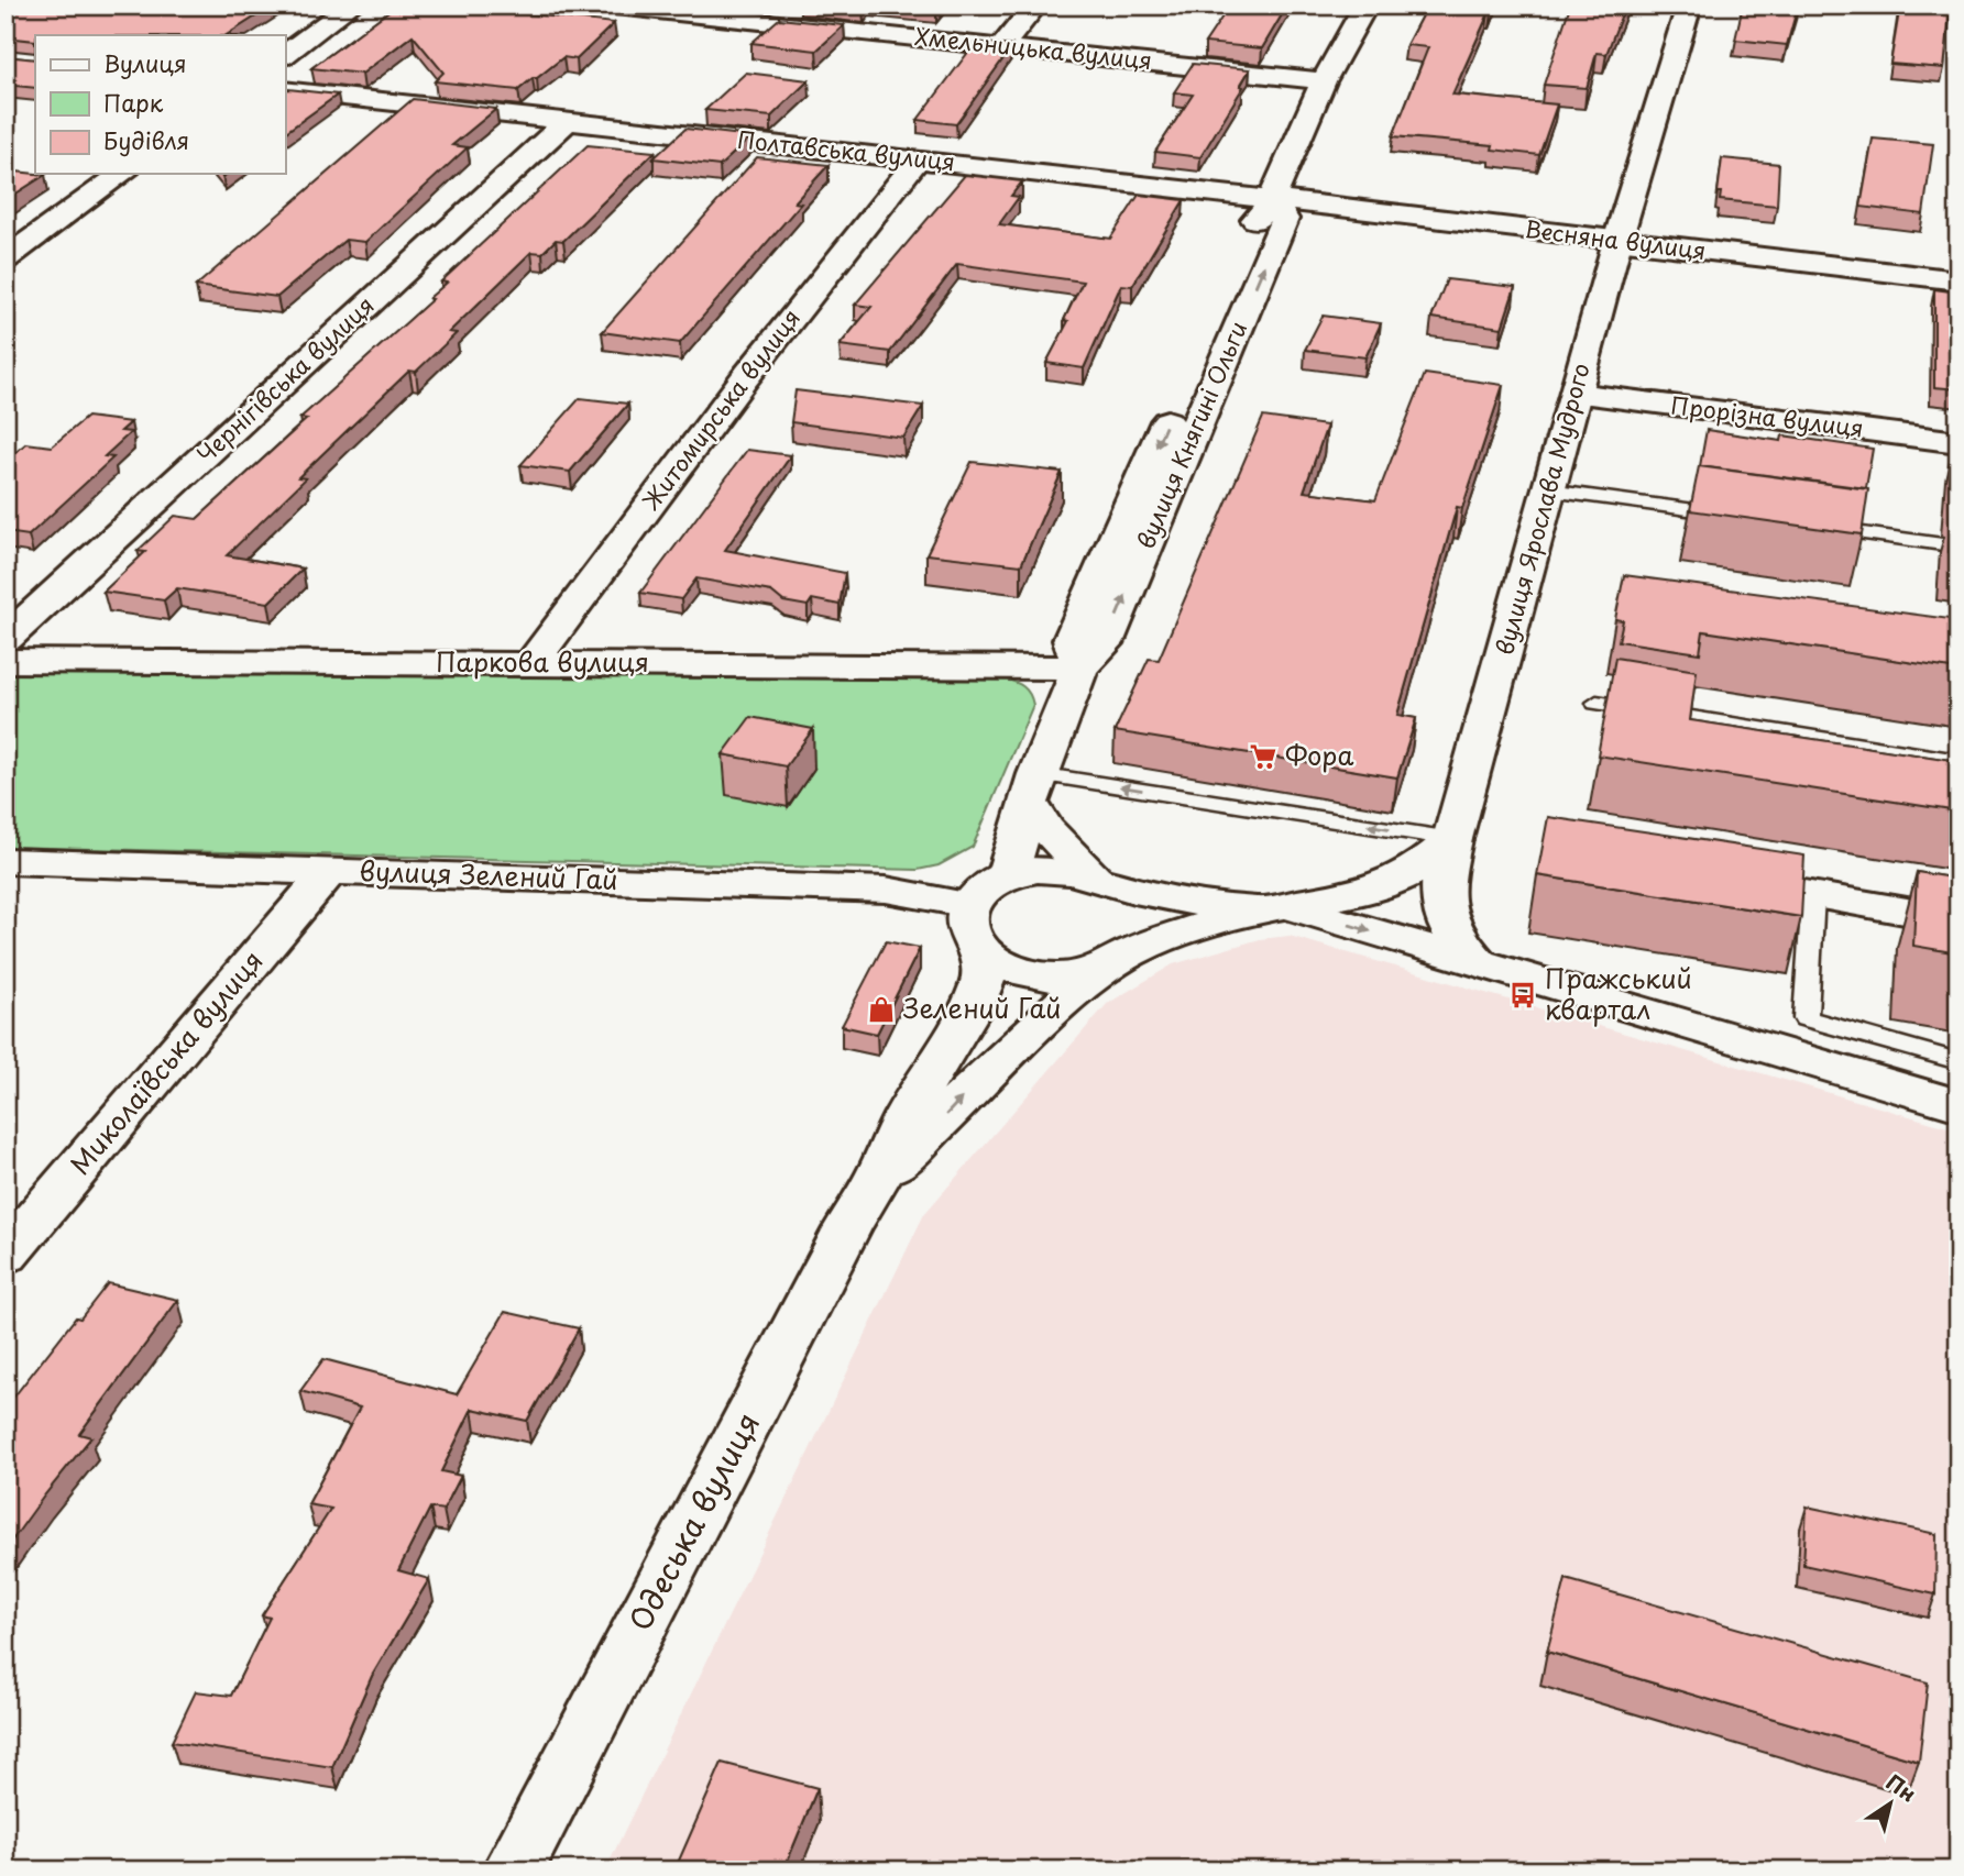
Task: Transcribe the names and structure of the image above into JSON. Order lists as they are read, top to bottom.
{
  "streets": {
    "street": [
      "Хмельницька вулиця",
      "Полтавська вулиця",
      "Весняна вулиця",
      "Чернігівська вулиця",
      "Житомирська вулиця",
      "Прорізна вулиця",
      "вулиця Княгині Ольги",
      "вулиця Ярослава Мудрого",
      "Паркова вулиця",
      "вулиця Зелений Гай",
      "Миколаївська вулиця",
      "Одеська вулиця"
    ]
  },
  "crossings": [
    ["Полтавська вулиця", "Весняна вулиця"],
    ["Полтавська вулиця", "Чернігівська вулиця"],
    ["Полтавська вулиця", "Житомирська вулиця"],
    ["Полтавська вулиця", "вулиця Княгині Ольги"],
    ["Весняна вулиця", "вулиця Княгині Ольги"],
    ["Весняна вулиця", "вулиця Ярослава Мудрого"],
    ["Житомирська вулиця", "Паркова вулиця"],
    ["Прорізна вулиця", "вулиця Ярослава Мудрого"],
    ["вулиця Княгині Ольги", "Паркова вулиця"],
    ["вулиця Княгині Ольги", "вулиця Зелений Гай"],
    ["вулиця Княгині Ольги", "Одеська вулиця"],
    ["вулиця Зелений Гай", "Миколаївська вулиця"],
    ["вулиця Зелений Гай", "Одеська вулиця"]
  ],
  "places": {
    "supermarket": ["Фора"],
    "bus stop": ["Пражський квартал"],
    "shop": ["Зелений Гай"]
  },
  "legend": ["Вулиця", "Парк", "Будівля"],
  "north": "top right"
}
